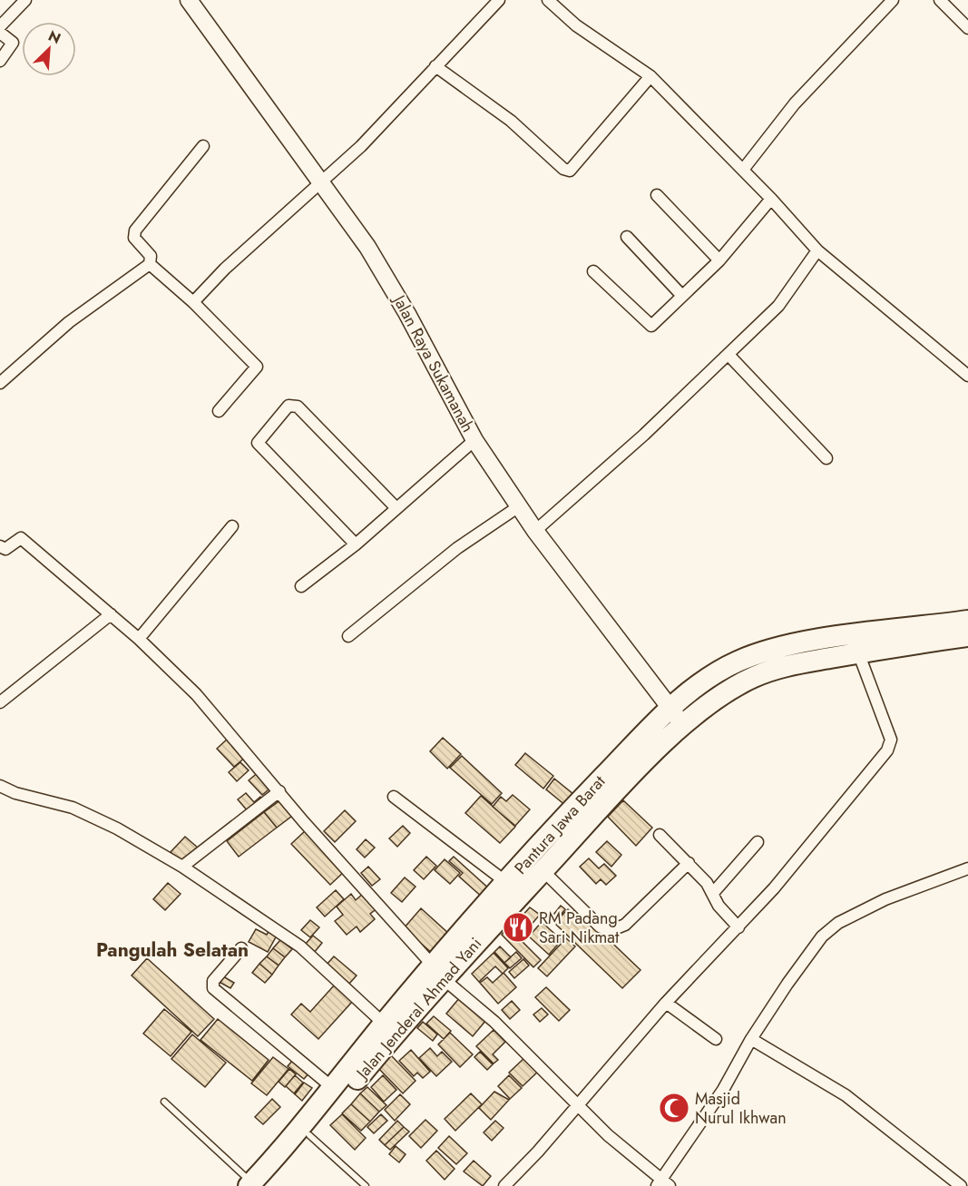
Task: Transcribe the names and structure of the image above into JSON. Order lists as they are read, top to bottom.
{
  "streets": {
    "highway": ["Pantura Jawa Barat", "Jalan Jenderal Ahmad Yani"],
    "street": ["Jalan Raya Sukamanah"]
  },
  "crossings": [
    ["Jalan Raya Sukamanah", "Pantura Jawa Barat"],
    ["Jalan Raya Sukamanah", "Jalan Jenderal Ahmad Yani"],
    ["Pantura Jawa Barat", "Jalan Jenderal Ahmad Yani"]
  ],
  "districts": ["Pangulah Selatan"],
  "places": {
    "restaurant": ["RM Padang Sari Nikmat"],
    "mosque": ["Masjid Nurul Ikhwan"]
  },
  "north": "top right"
}
